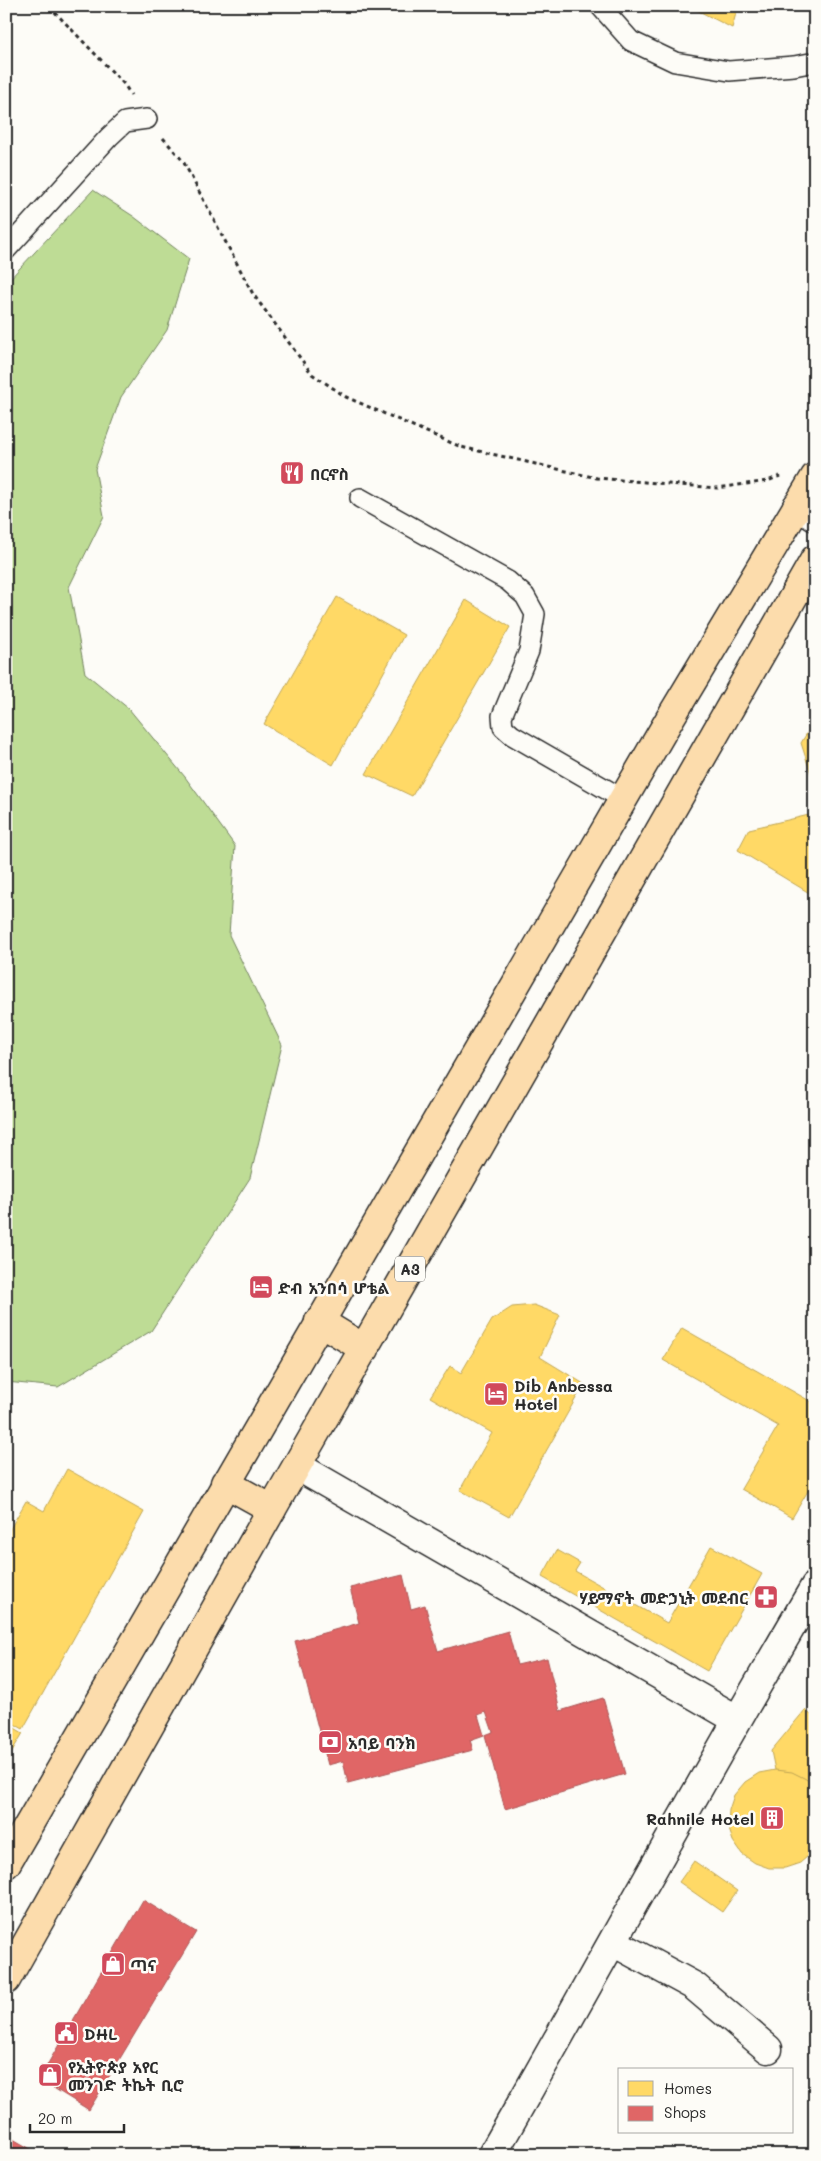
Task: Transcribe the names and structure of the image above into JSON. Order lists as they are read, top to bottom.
{
  "streets": {
    "highway": ["A3"]
  },
  "places": {
    "restaurant": ["በርኖስ"],
    "hotel": ["ድብ አንበሳ ሆቴል", "Dib Anbessa Hotel"],
    "pharmacy": ["ሃይማኖት መድኃኒት መደብር"],
    "bank": ["አባይ ባንክ"],
    "building": ["Rahnile Hotel"],
    "shop": ["ጣና", "የኢትዮጵያ አየር መንገድ ትኬት ቢሮ"],
    "public building": ["DHL"]
  },
  "legend": ["Homes", "Shops"],
  "scale_bar": "20 m"
}
